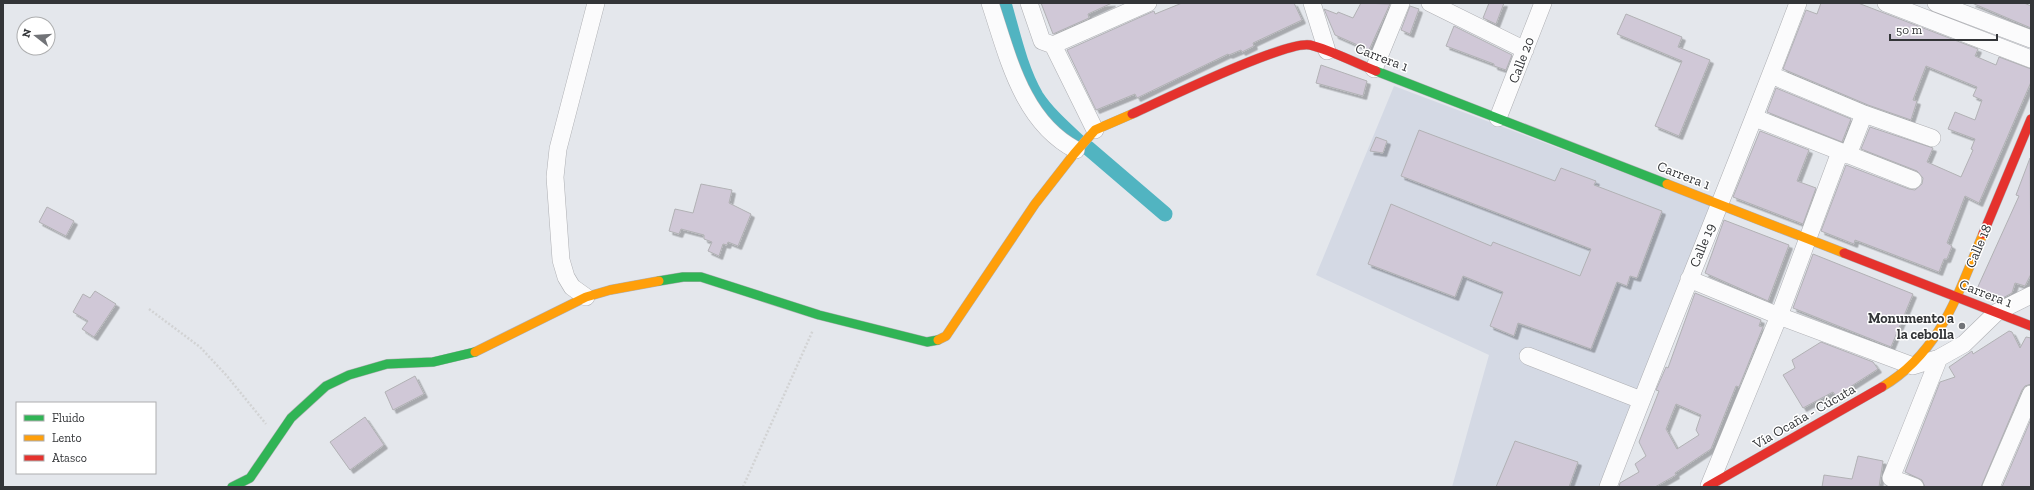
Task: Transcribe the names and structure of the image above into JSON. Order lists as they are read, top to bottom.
{
  "streets": {
    "street": [
      "Carrera 1",
      "Calle 20",
      "Calle 19",
      "Calle 18",
      "Vía Ocaña - Cúcuta"
    ]
  },
  "crossings": [
    ["Carrera 1", "Calle 20"],
    ["Carrera 1", "Calle 19"],
    ["Carrera 1", "Calle 18"],
    ["Calle 18", "Vía Ocaña - Cúcuta"]
  ],
  "places": ["Monumento a la cebolla"],
  "legend": ["Fluido", "Lento", "Atasco"],
  "scale_bar": "50 m",
  "north": "left"
}
